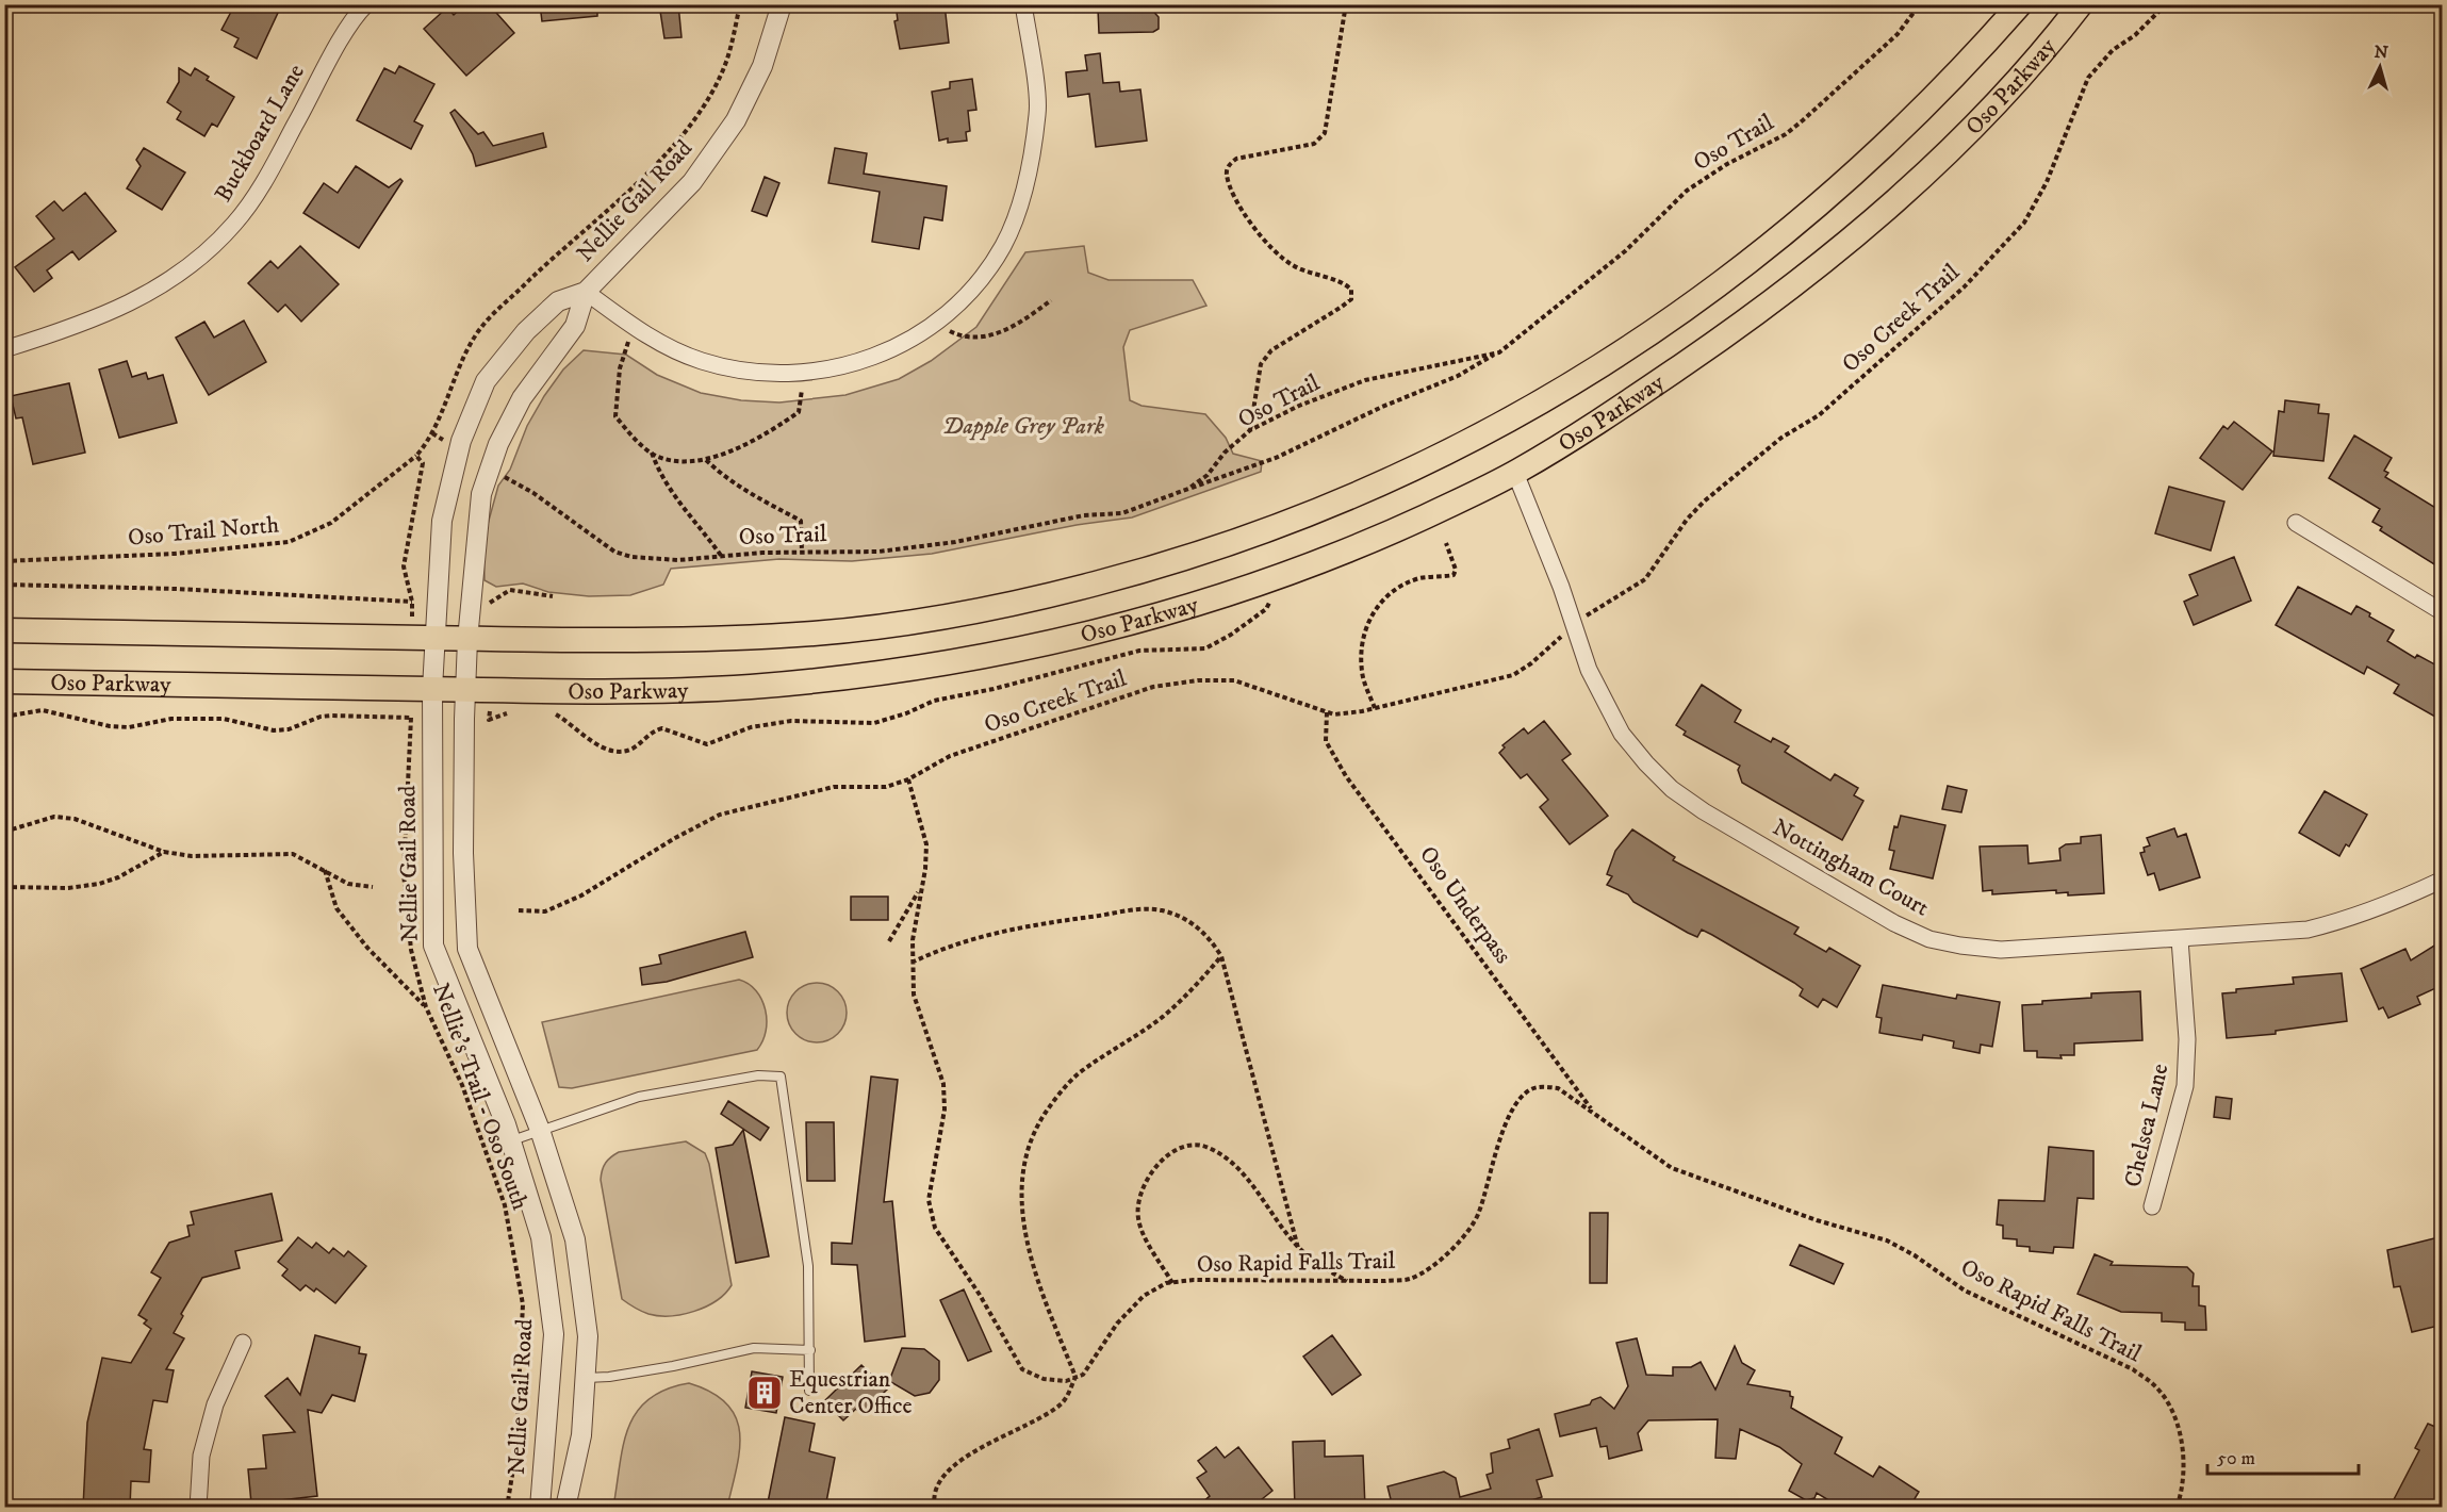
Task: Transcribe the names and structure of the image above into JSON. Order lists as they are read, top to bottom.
{
  "streets": {
    "main road": ["Oso Parkway"],
    "street": [
      "Buckboard Lane",
      "Nellie Gail Road",
      "Nottingham Court",
      "Chelsea Lane"
    ],
    "path": [
      "Oso Trail",
      "Oso Creek Trail",
      "Oso Trail North",
      "Oso Underpass",
      "Nellie's Trail - Oso South",
      "Oso Rapid Falls Trail"
    ]
  },
  "crossings": [
    ["Oso Parkway", "Nellie Gail Road"],
    ["Oso Parkway", "Nottingham Court"],
    ["Oso Creek Trail", "Oso Underpass"],
    ["Nottingham Court", "Chelsea Lane"],
    ["Oso Underpass", "Oso Rapid Falls Trail"]
  ],
  "parks": ["Dapple Grey Park"],
  "places": {
    "building": ["Equestrian Center Office"]
  },
  "scale_bar": "50 m",
  "north": "top"
}
